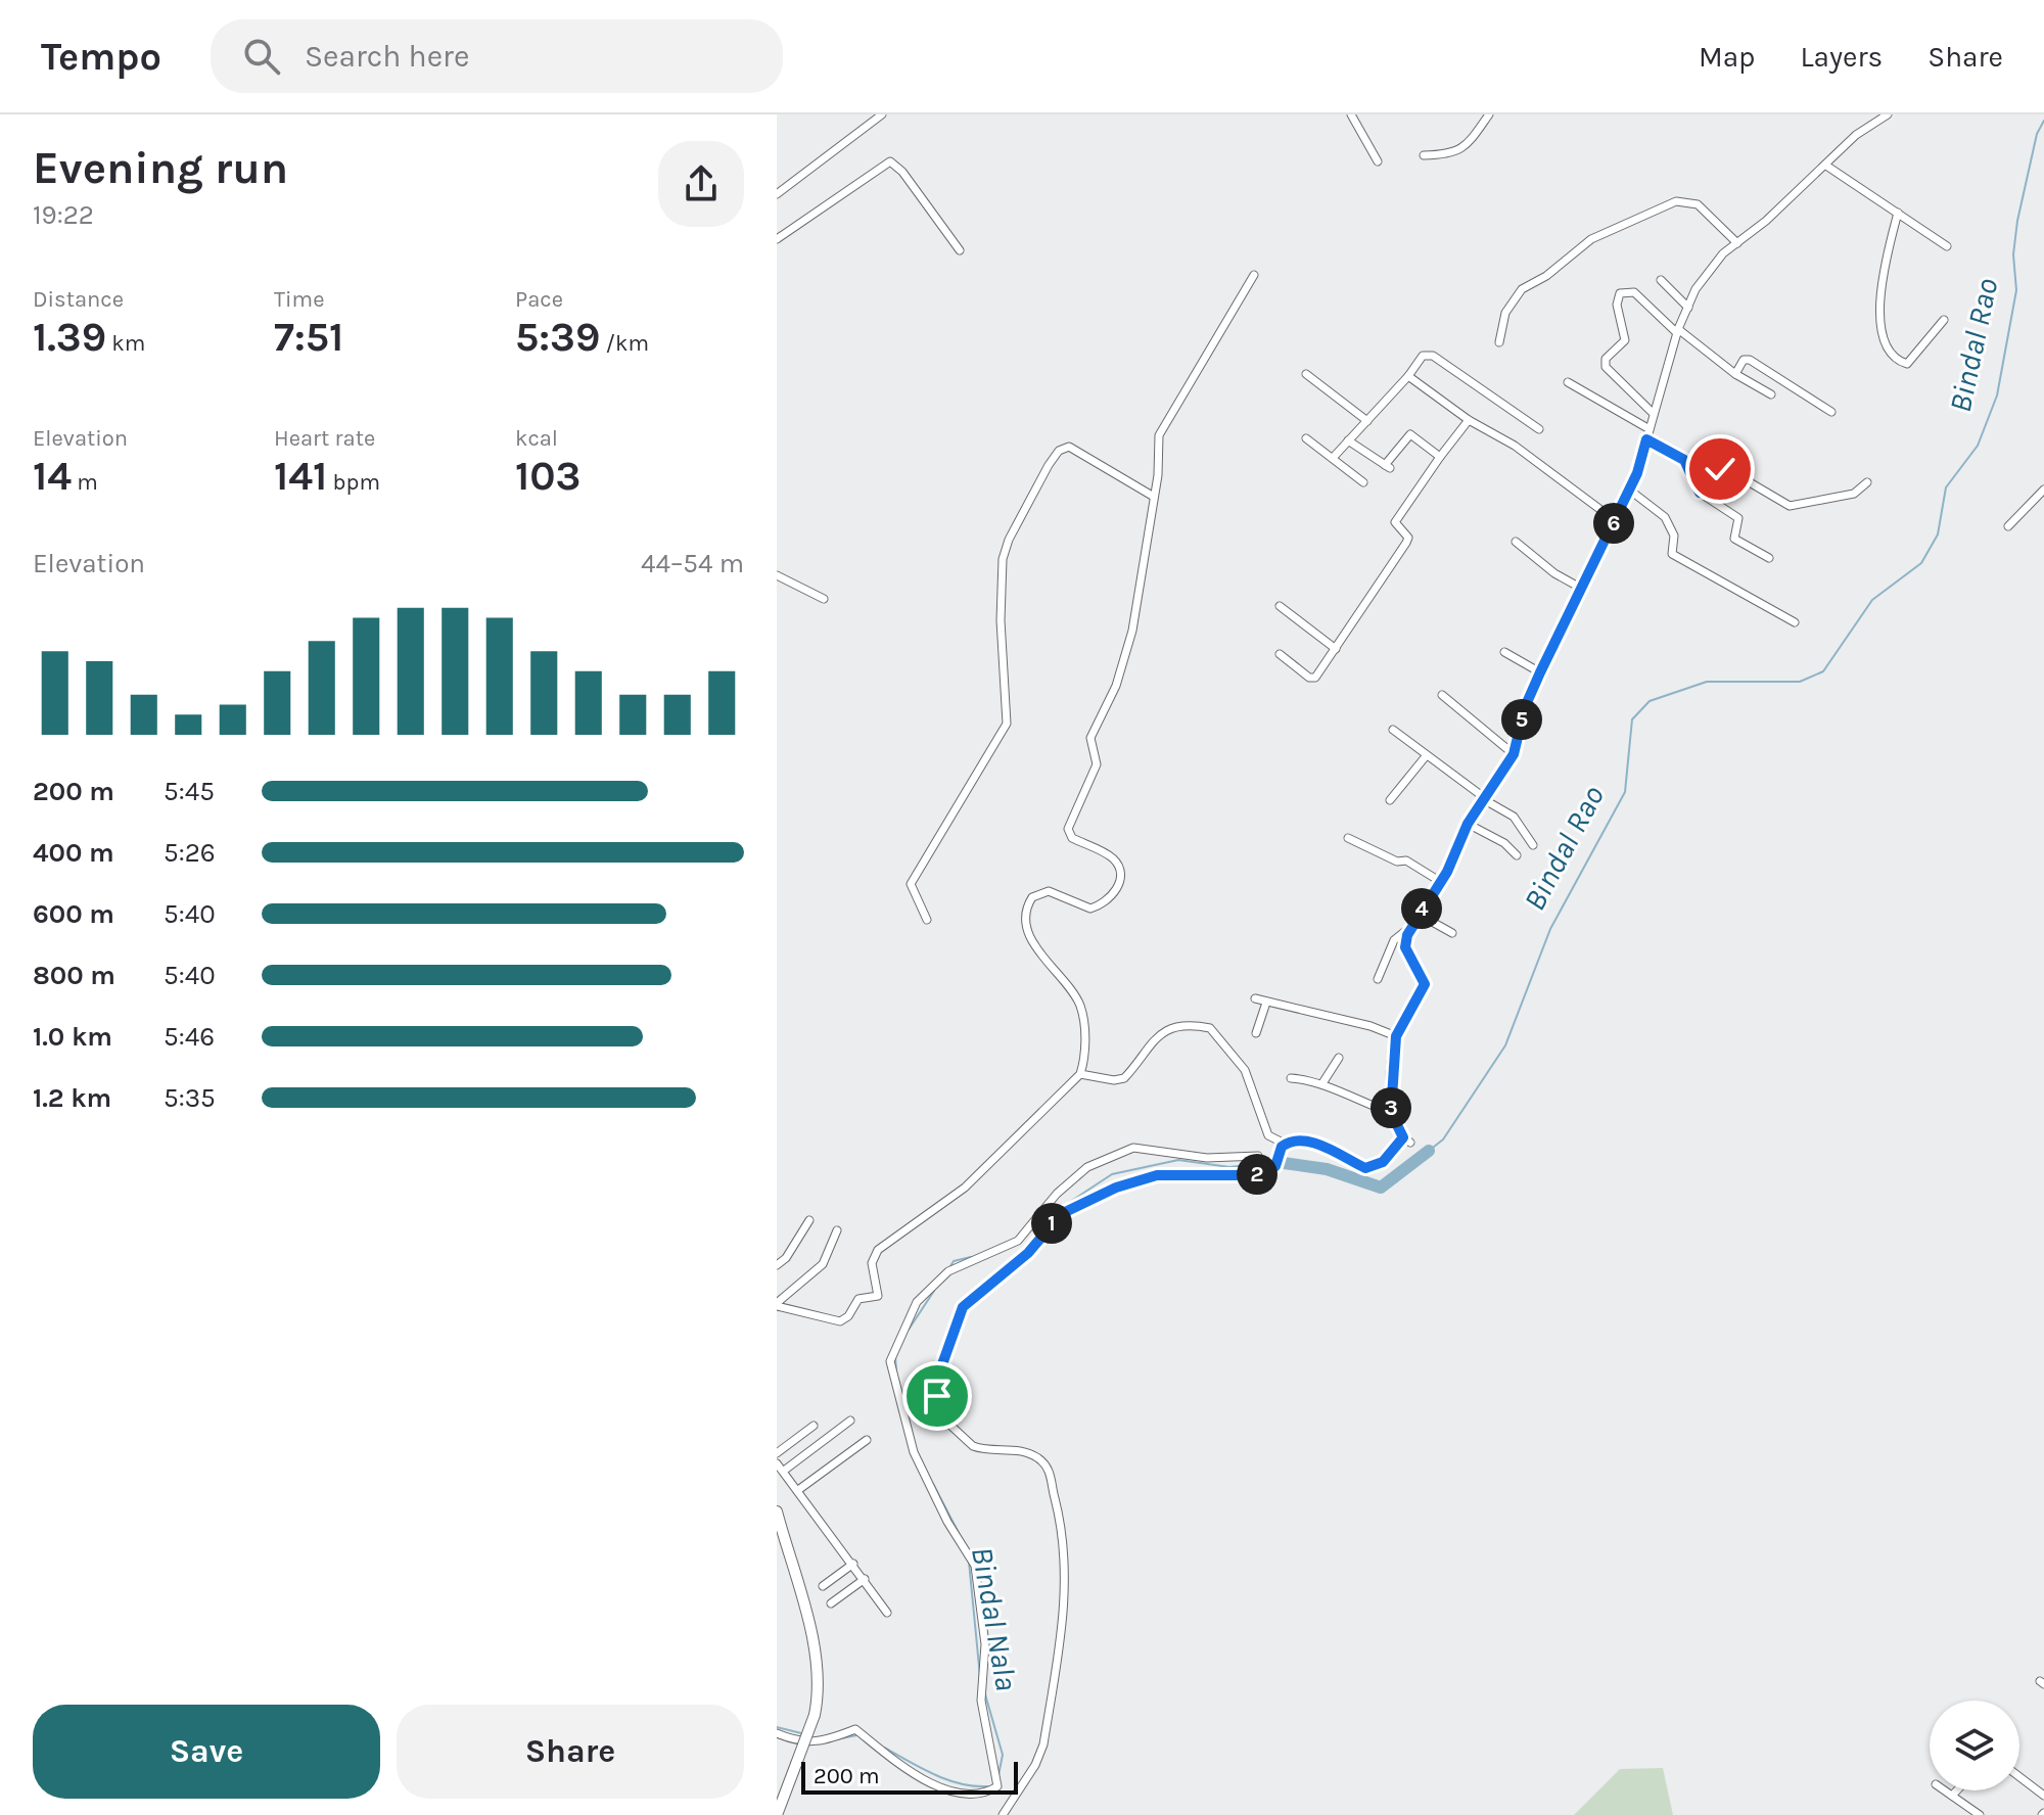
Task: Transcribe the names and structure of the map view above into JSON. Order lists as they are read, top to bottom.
{
  "water": ["Bindal Rao", "Bindal Nala"],
  "scale_bar": "200 m",
  "page": {
    "header": "Tempo",
    "search": "Search here",
    "nav": ["Map", "Layers", "Share"],
    "heading": ["Evening run", "19:22"],
    "stats": [
      ["Distance", "1.39 km"],
      ["Time", "7:51"],
      ["Pace", "5:39 /km"],
      ["Elevation", "14 m"],
      ["Heart rate", "141 bpm"],
      ["kcal", "103"]
    ],
    "pins": [
      "6",
      "5",
      "4",
      "3",
      "2",
      "1"
    ],
    "chart": ["Elevation", "44–54 m"],
    "list": [
      {
        "name": "200 m",
        "note": "5:45"
      },
      {
        "name": "400 m",
        "note": "5:26"
      },
      {
        "name": "600 m",
        "note": "5:40"
      },
      {
        "name": "800 m",
        "note": "5:40"
      },
      {
        "name": "1.0 km",
        "note": "5:46"
      },
      {
        "name": "1.2 km",
        "note": "5:35"
      }
    ],
    "buttons": ["Save", "Share"],
    "scale": "200 m"
  }
}
